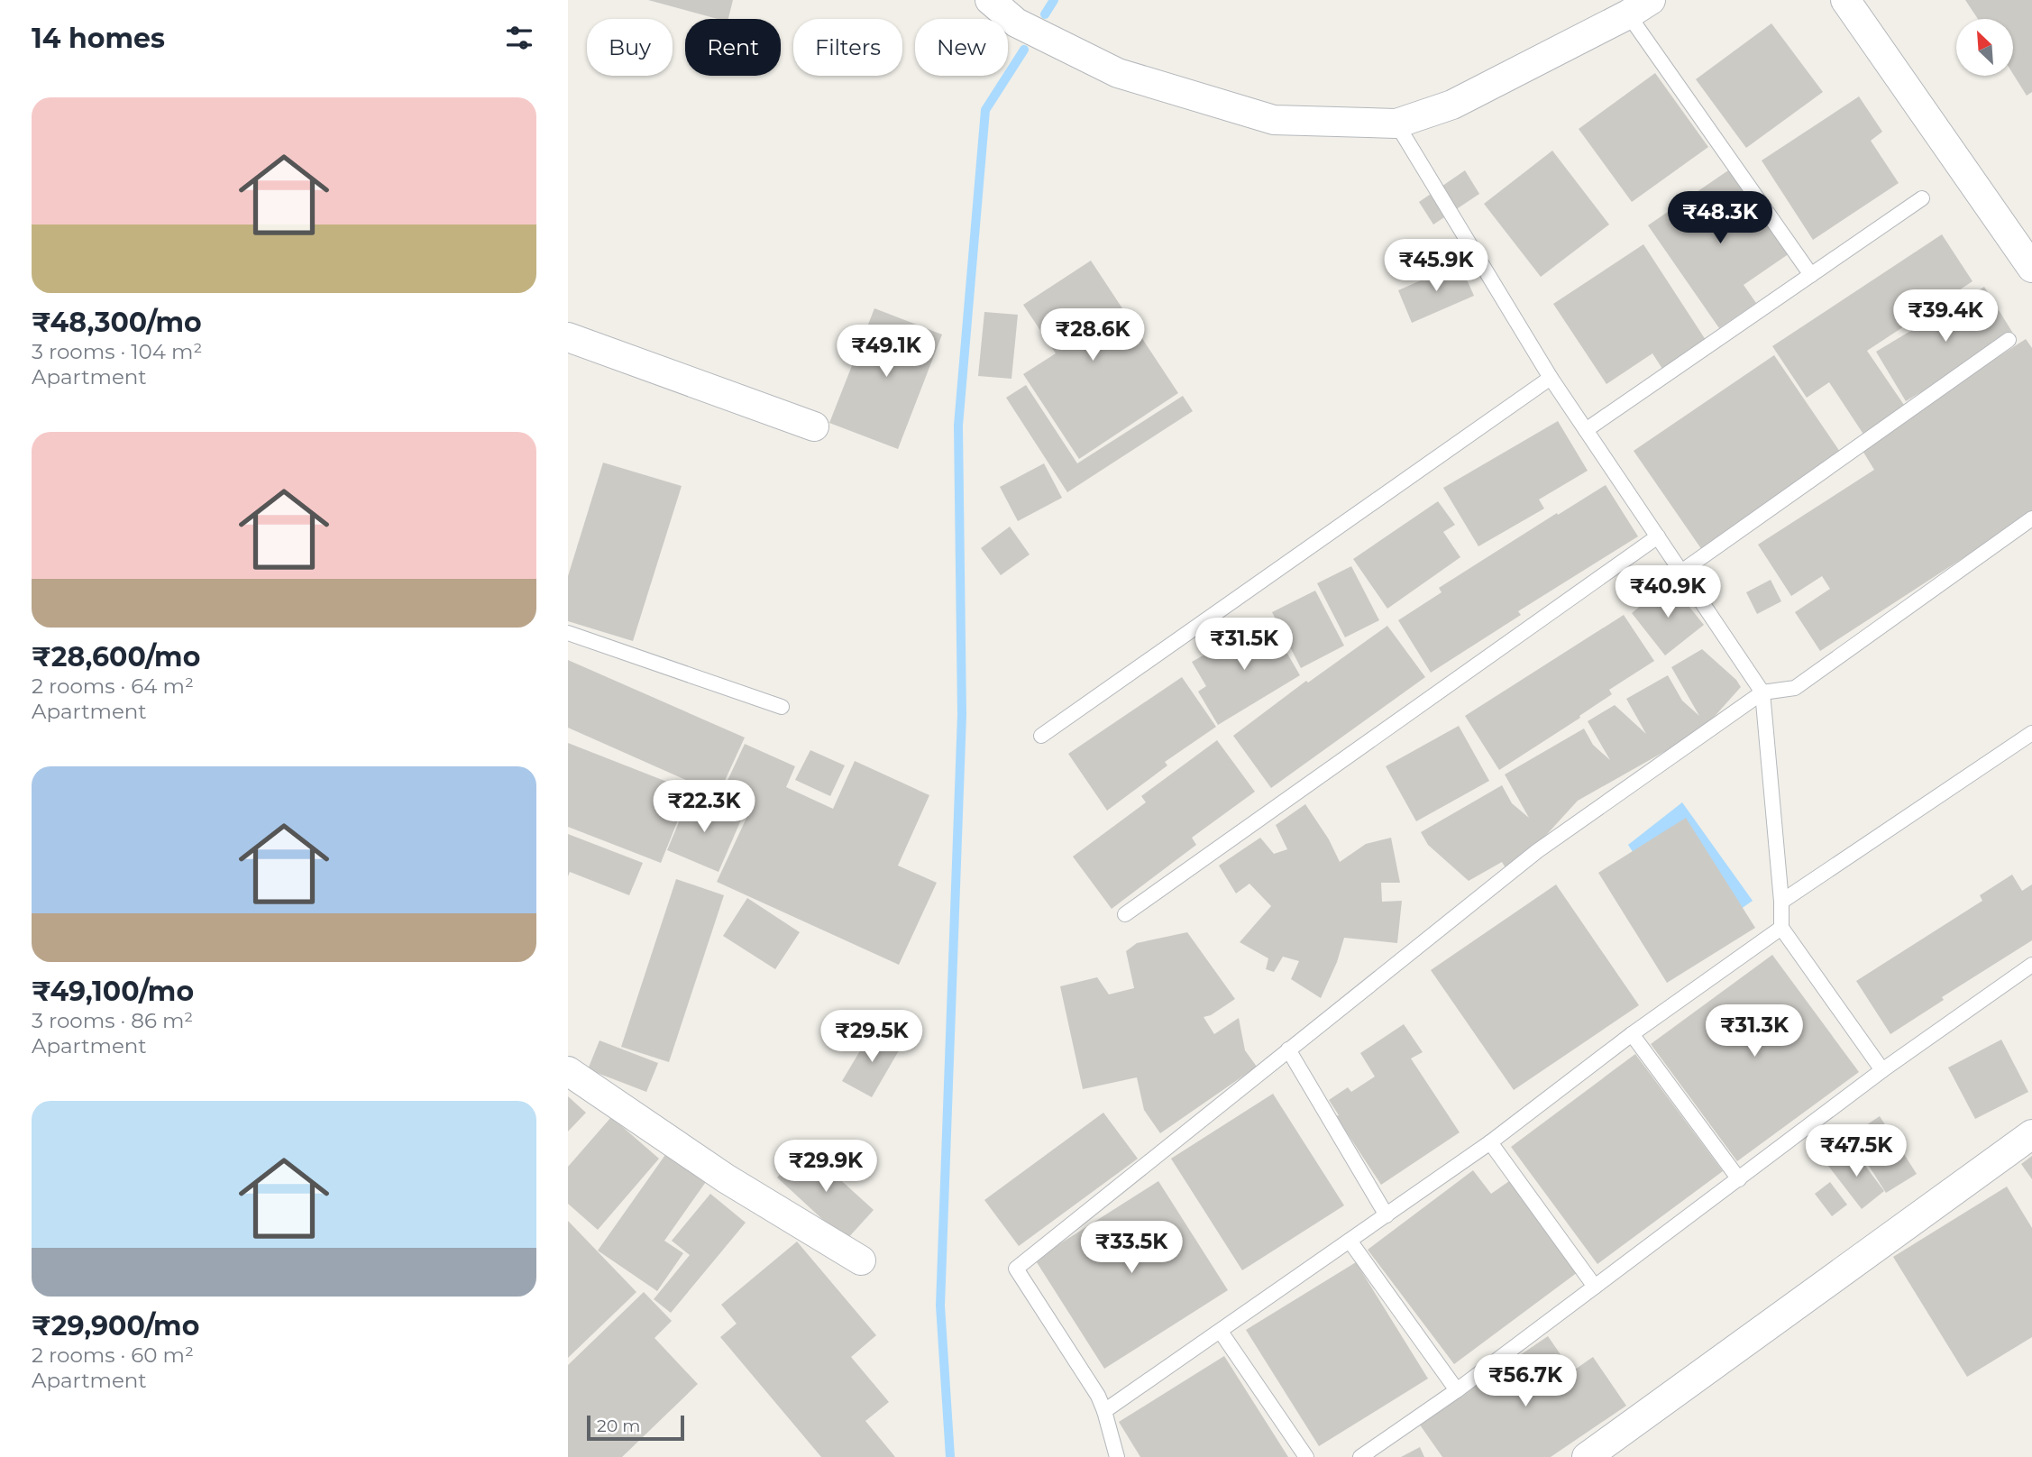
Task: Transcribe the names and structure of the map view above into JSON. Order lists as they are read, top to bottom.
{
  "scale_bar": "20 m",
  "north": "top left",
  "page": {
    "heading": "14 homes",
    "chip": [
      "Buy",
      "Rent",
      "Filters",
      "New"
    ],
    "list": [
      {
        "name": "₹48,300/mo",
        "note": "3 rooms · 104 m² · Apartment"
      },
      {
        "name": "₹28,600/mo",
        "note": "2 rooms · 64 m² · Apartment"
      },
      {
        "name": "₹49,100/mo",
        "note": "3 rooms · 86 m² · Apartment"
      },
      {
        "name": "₹29,900/mo",
        "note": "2 rooms · 60 m² · Apartment"
      }
    ],
    "price": [
      "₹48.3K",
      "₹45.9K",
      "₹39.4K",
      "₹28.6K",
      "₹49.1K",
      "₹40.9K",
      "₹31.5K",
      "₹22.3K",
      "₹31.3K",
      "₹29.5K",
      "₹47.5K",
      "₹29.9K",
      "₹33.5K",
      "₹56.7K"
    ],
    "scale": "20 m"
  }
}
